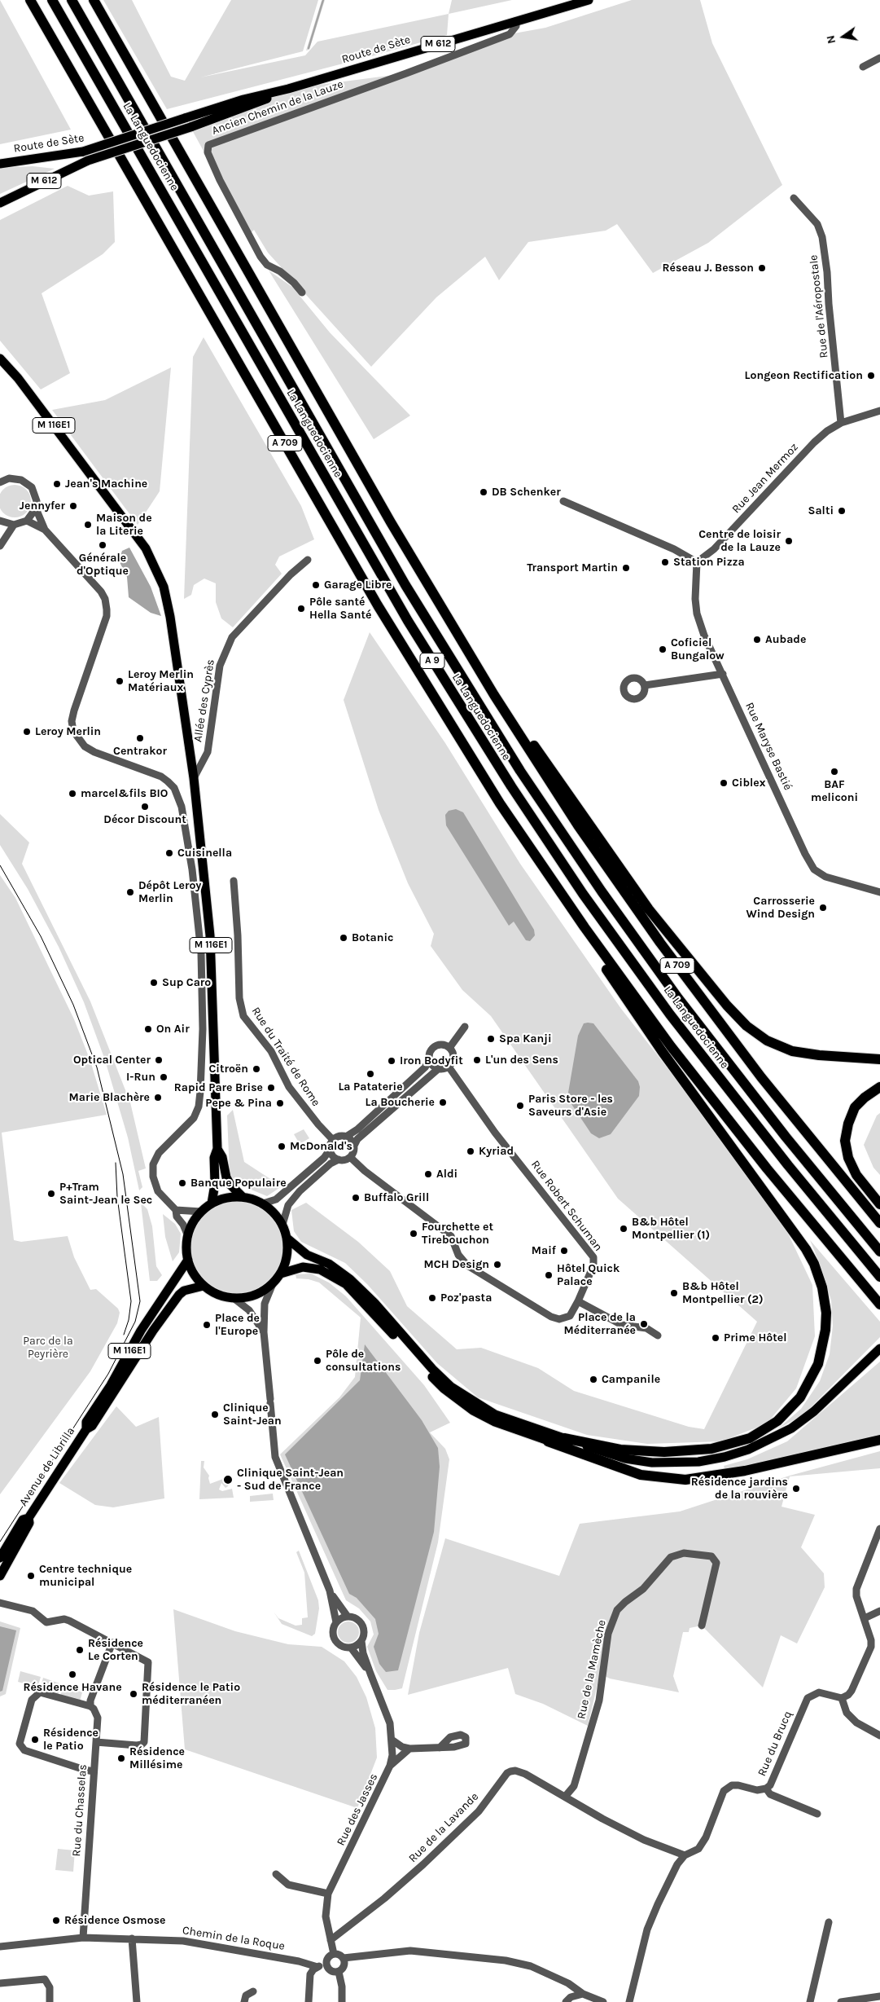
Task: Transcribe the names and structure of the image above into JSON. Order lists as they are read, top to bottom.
{
  "streets": {
    "highway": ["La Languedocienne", "A 709", "A 9"],
    "main road": [
      "M 612",
      "Route de Sète",
      "M 116E1",
      "Avenue de Librilla"
    ],
    "street": [
      "Ancien Chemin de la Lauze",
      "Rue de l'Aéropostale",
      "Rue Jean Mermoz",
      "Allée des Cyprès",
      "Rue Maryse Bastié",
      "Rue du Traité de Rome",
      "Rue Robert Schuman",
      "Rue de la Mamèche",
      "Rue du Brucq",
      "Rue des Jasses",
      "Rue du Chasselas",
      "Rue de la Lavande",
      "Chemin de la Roque"
    ]
  },
  "crossings": [
    ["Route de Sète", "Ancien Chemin de la Lauze"],
    ["Rue de l'Aéropostale", "Rue Jean Mermoz"],
    ["M 116E1", "Allée des Cyprès"],
    ["M 116E1", "Avenue de Librilla"],
    ["M 116E1", "Rue des Jasses"],
    ["Rue Jean Mermoz", "Rue Maryse Bastié"],
    ["Rue du Traité de Rome", "Rue Robert Schuman"],
    ["Avenue de Librilla", "Rue des Jasses"],
    ["Rue de la Mamèche", "Rue de la Lavande"],
    ["Rue du Brucq", "Rue de la Lavande"],
    ["Rue des Jasses", "Rue de la Lavande"],
    ["Rue du Chasselas", "Chemin de la Roque"]
  ],
  "parks": ["Parc de la Peyrière"],
  "places": [
    "Réseau J. Besson",
    "Longeon Rectification",
    "Jean's Machine",
    "DB Schenker",
    "Jennyfer",
    "Salti",
    "Maison de la Literie",
    "Centre de loisir de la Lauze",
    "Générale d'Optique",
    "Station Pizza",
    "Transport Martin",
    "Garage Libre",
    "Pôle santé Hella Santé",
    "Aubade",
    "Coficiel Bungalow",
    "Leroy Merlin Matériaux",
    "Leroy Merlin",
    "Centrakor",
    "BAF meliconi",
    "Ciblex",
    "marcel&fils BIO",
    "Décor Discount",
    "Cuisinella",
    "Dépôt Leroy Merlin",
    "Carrosserie Wind Design",
    "Botanic",
    "Sup Caro",
    "On Air",
    "Spa Kanji",
    "Optical Center",
    "L'un des Sens",
    "Iron Bodyfit",
    "Citroën",
    "La Pataterie",
    "I-Run",
    "Rapid Pare Brise",
    "Marie Blachère",
    "La Boucherie",
    "Pepe & Pina",
    "Paris Store - les Saveurs d'Asie",
    "McDonald's",
    "Kyriad",
    "Aldi",
    "Banque Populaire",
    "P+Tram Saint-Jean le Sec",
    "Buffalo Grill",
    "B&b Hôtel Montpellier (1)",
    "Fourchette et Tirebouchon",
    "Maif",
    "MCH Design",
    "Hôtel Quick Palace",
    "B&b Hôtel Montpellier (2)",
    "Poz'pasta",
    "Place de la Méditerranée",
    "Place de l'Europe",
    "Prime Hôtel",
    "Pôle de consultations",
    "Campanile",
    "Clinique Saint-Jean",
    "Clinique Saint-Jean - Sud de France",
    "Résidence jardins de la rouvière",
    "Centre technique municipal",
    "Résidence Le Corten",
    "Résidence Havane",
    "Résidence le Patio méditerranéen",
    "Résidence le Patio",
    "Résidence Millésime",
    "Résidence Osmose"
  ],
  "north": "left"
}
